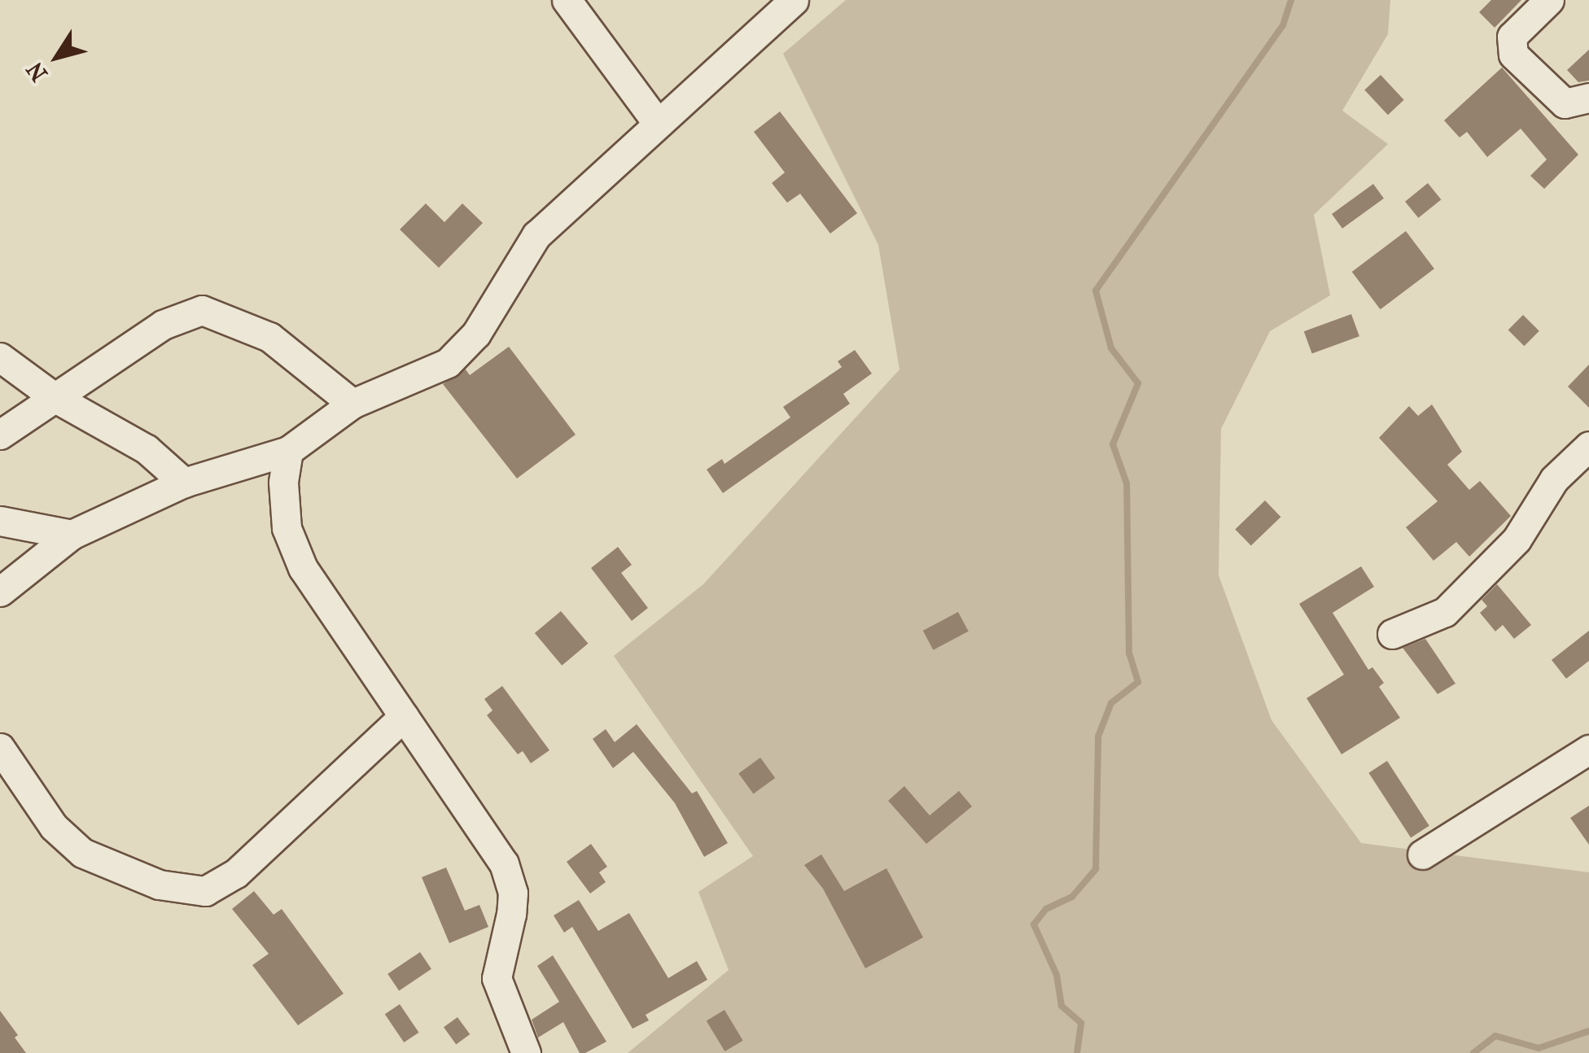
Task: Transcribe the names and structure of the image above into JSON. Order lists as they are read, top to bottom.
{
  "north": "bottom left"
}
